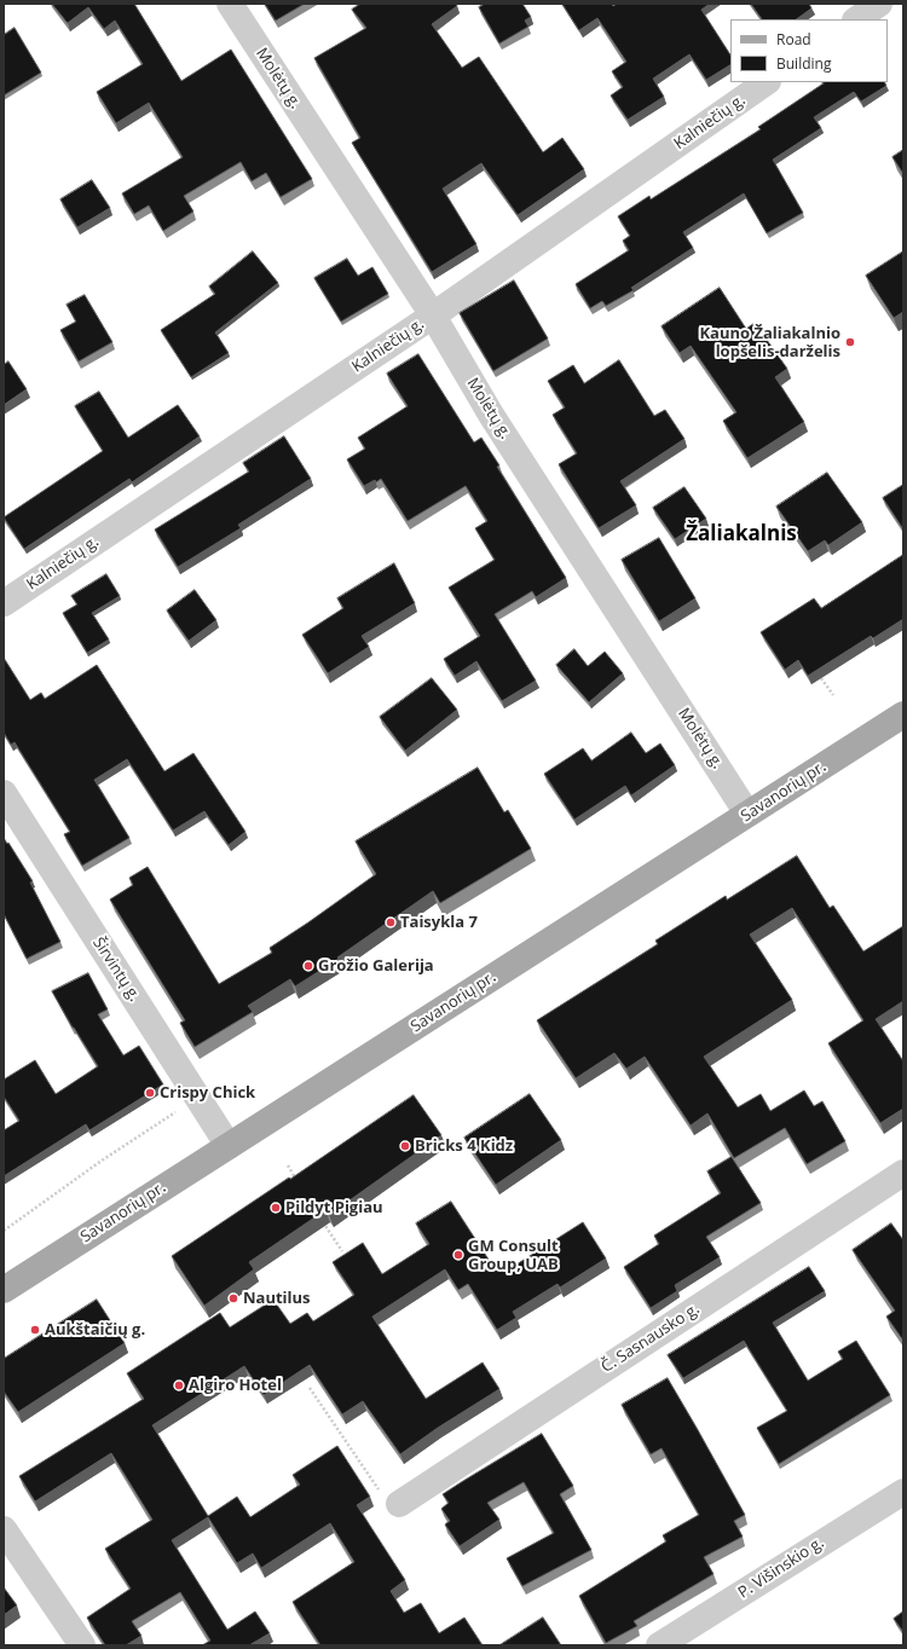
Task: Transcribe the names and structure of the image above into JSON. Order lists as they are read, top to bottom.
{
  "streets": {
    "main road": ["Savanorių pr."],
    "street": [
      "Molėtų g.",
      "Kalniečių g.",
      "Širvintų g.",
      "Č. Sasnausko g.",
      "P. Višinskio g."
    ]
  },
  "crossings": [
    ["Molėtų g.", "Kalniečių g."],
    ["Molėtų g.", "Savanorių pr."],
    ["Savanorių pr.", "Širvintų g."]
  ],
  "districts": ["Žaliakalnis"],
  "places": [
    "Kauno Žaliakalnio lopšelis-darželis",
    "Taisykla 7",
    "Grožio Galerija",
    "Crispy Chick",
    "Bricks 4 Kidz",
    "Pildyt Pigiau",
    "GM Consult Group, UAB",
    "Nautilus",
    "Aukštaičių g.",
    "Algiro Hotel"
  ],
  "legend": ["Road", "Building"]
}
